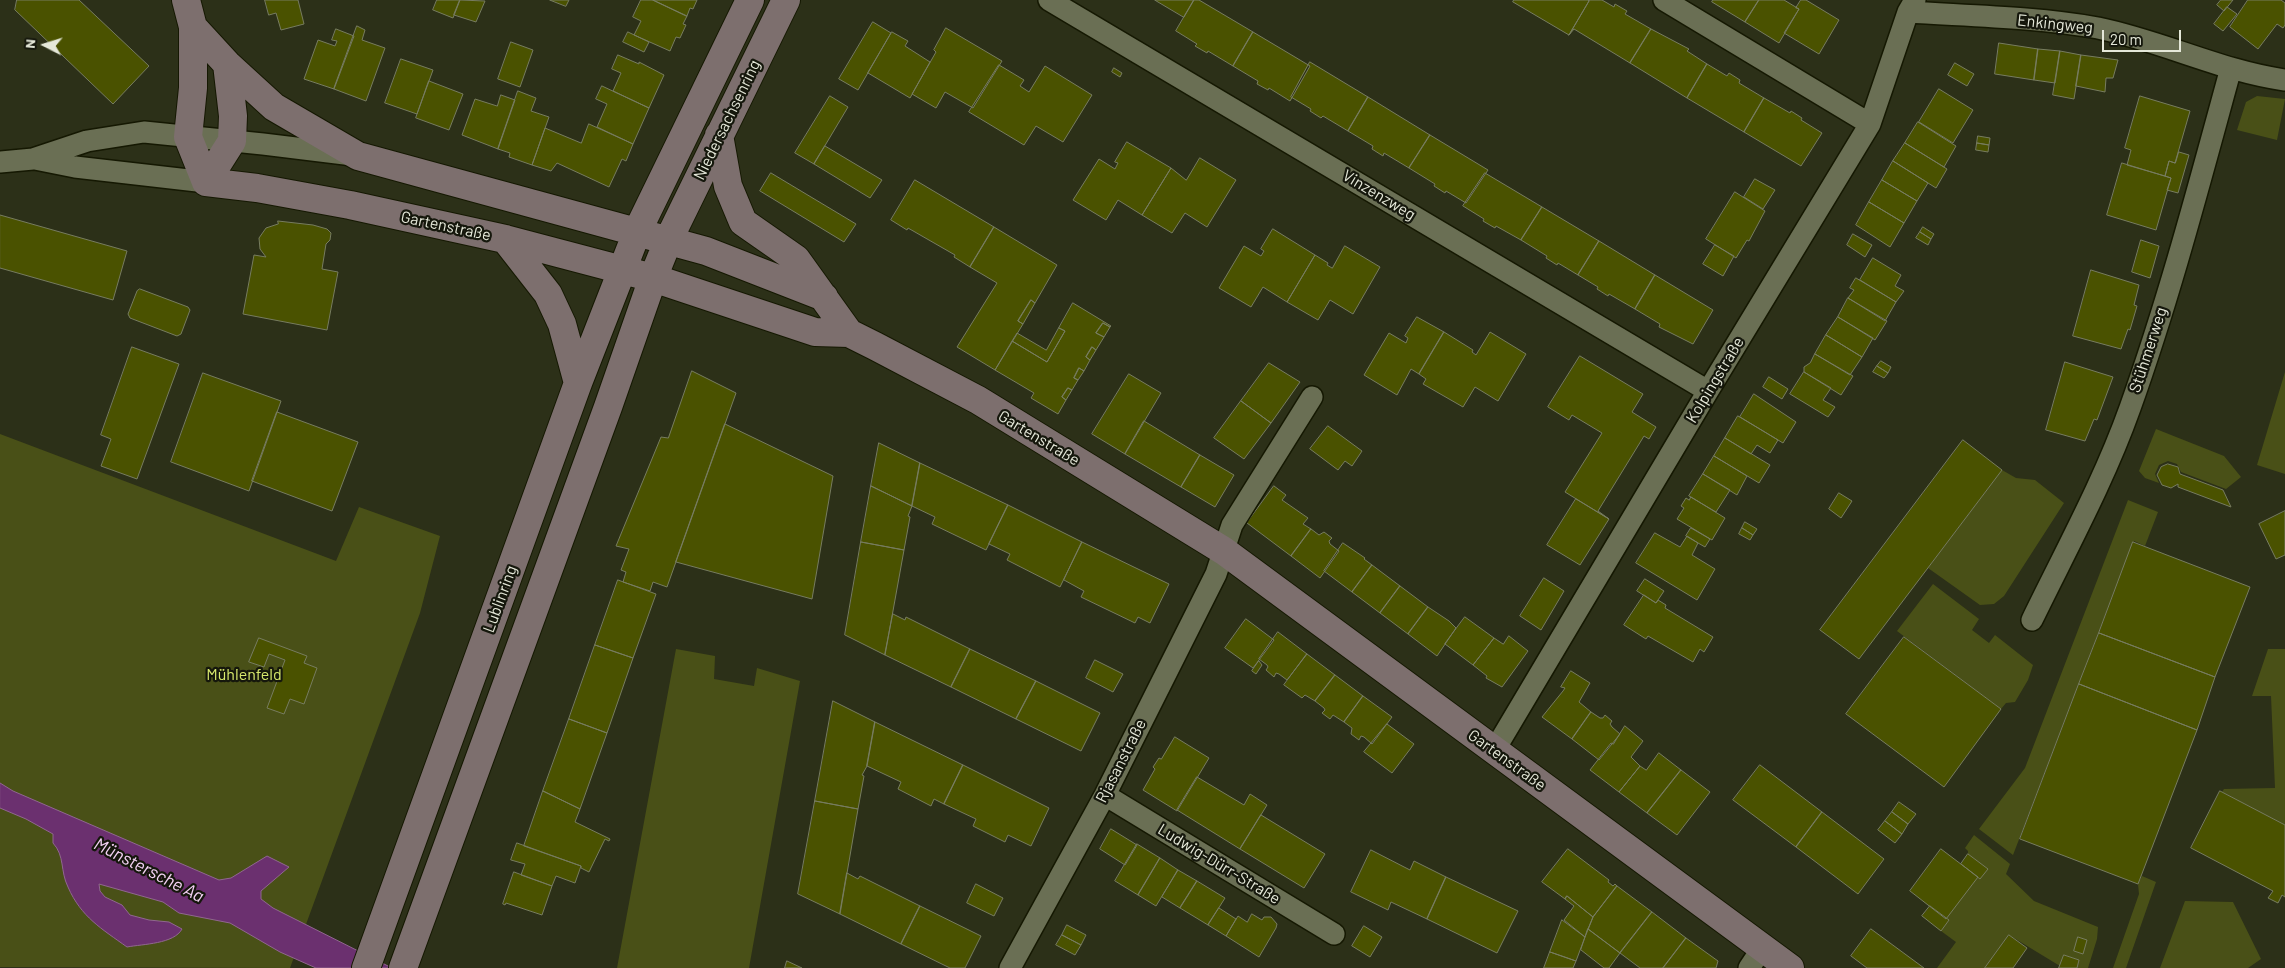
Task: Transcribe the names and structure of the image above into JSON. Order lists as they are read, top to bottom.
{
  "streets": {
    "street": [
      "Enkingweg",
      "Niedersachsenring",
      "Vinzenzweg",
      "Gartenstraße",
      "Stühmerweg",
      "Kolpingstraße",
      "Lublinring",
      "Rjasanstraße",
      "Ludwig-Dürr-Straße"
    ]
  },
  "crossings": [
    ["Enkingweg", "Stühmerweg"],
    ["Enkingweg", "Kolpingstraße"],
    ["Niedersachsenring", "Gartenstraße"],
    ["Niedersachsenring", "Lublinring"],
    ["Vinzenzweg", "Kolpingstraße"],
    ["Gartenstraße", "Kolpingstraße"],
    ["Gartenstraße", "Lublinring"],
    ["Gartenstraße", "Rjasanstraße"],
    ["Rjasanstraße", "Ludwig-Dürr-Straße"]
  ],
  "water": ["Münstersche Aa"],
  "parks": ["Mühlenfeld"],
  "scale_bar": "20 m",
  "north": "left"
}
